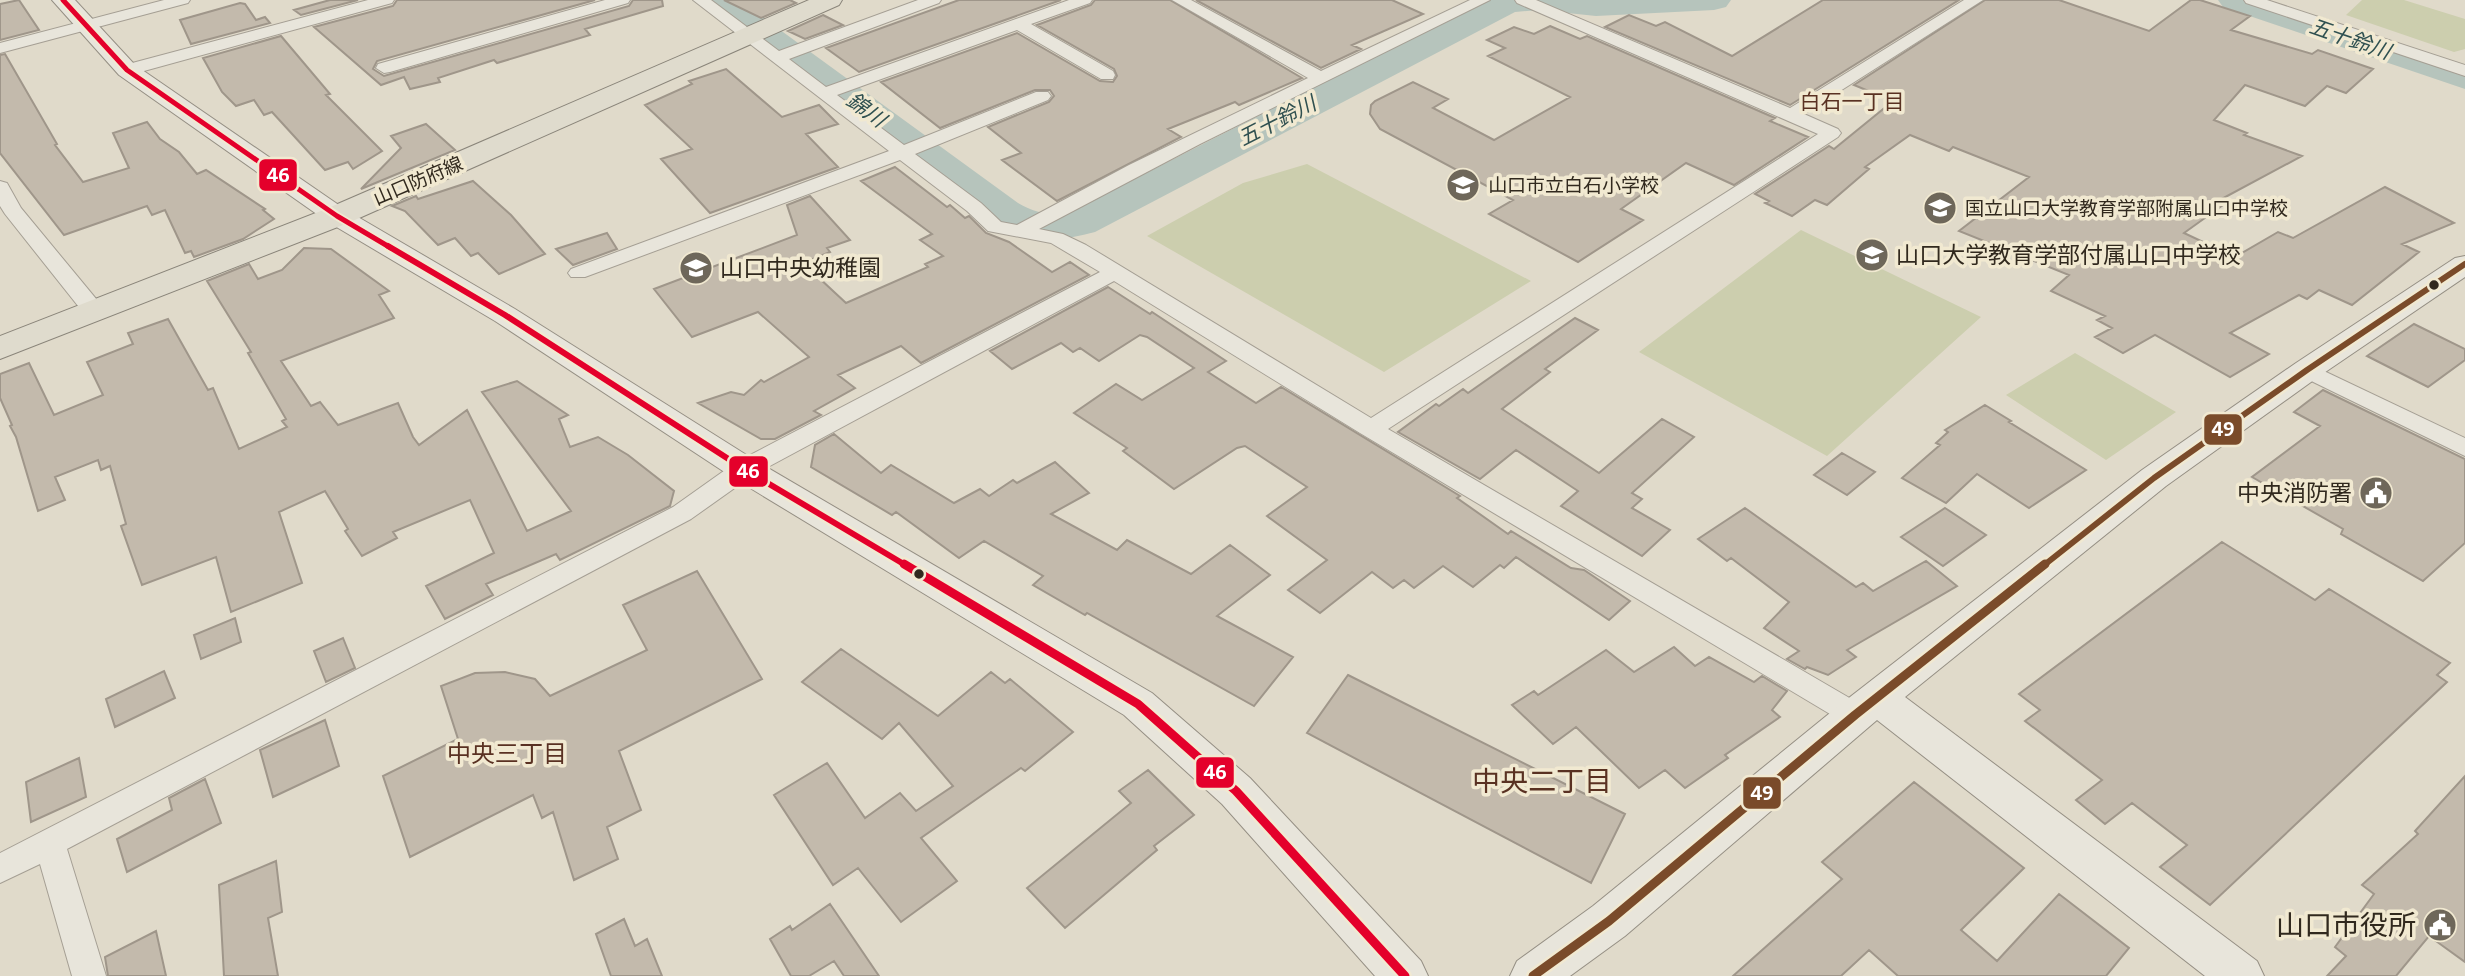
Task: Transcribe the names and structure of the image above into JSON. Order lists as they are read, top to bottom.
{
  "streets": {
    "main road": ["山口防府線"]
  },
  "districts": ["白石一丁目", "中央三丁目", "中央二丁目"],
  "water": ["五十鈴川", "錦川"],
  "places": {
    "school or university": [
      "山口市立白石小学校",
      "国立山口大学教育学部附属山口中学校",
      "山口大学教育学部付属山口中学校",
      "山口中央幼稚園"
    ],
    "public building": ["中央消防署", "山口市役所"]
  },
  "lines": ["transit line 46", "transit line 49"]
}
